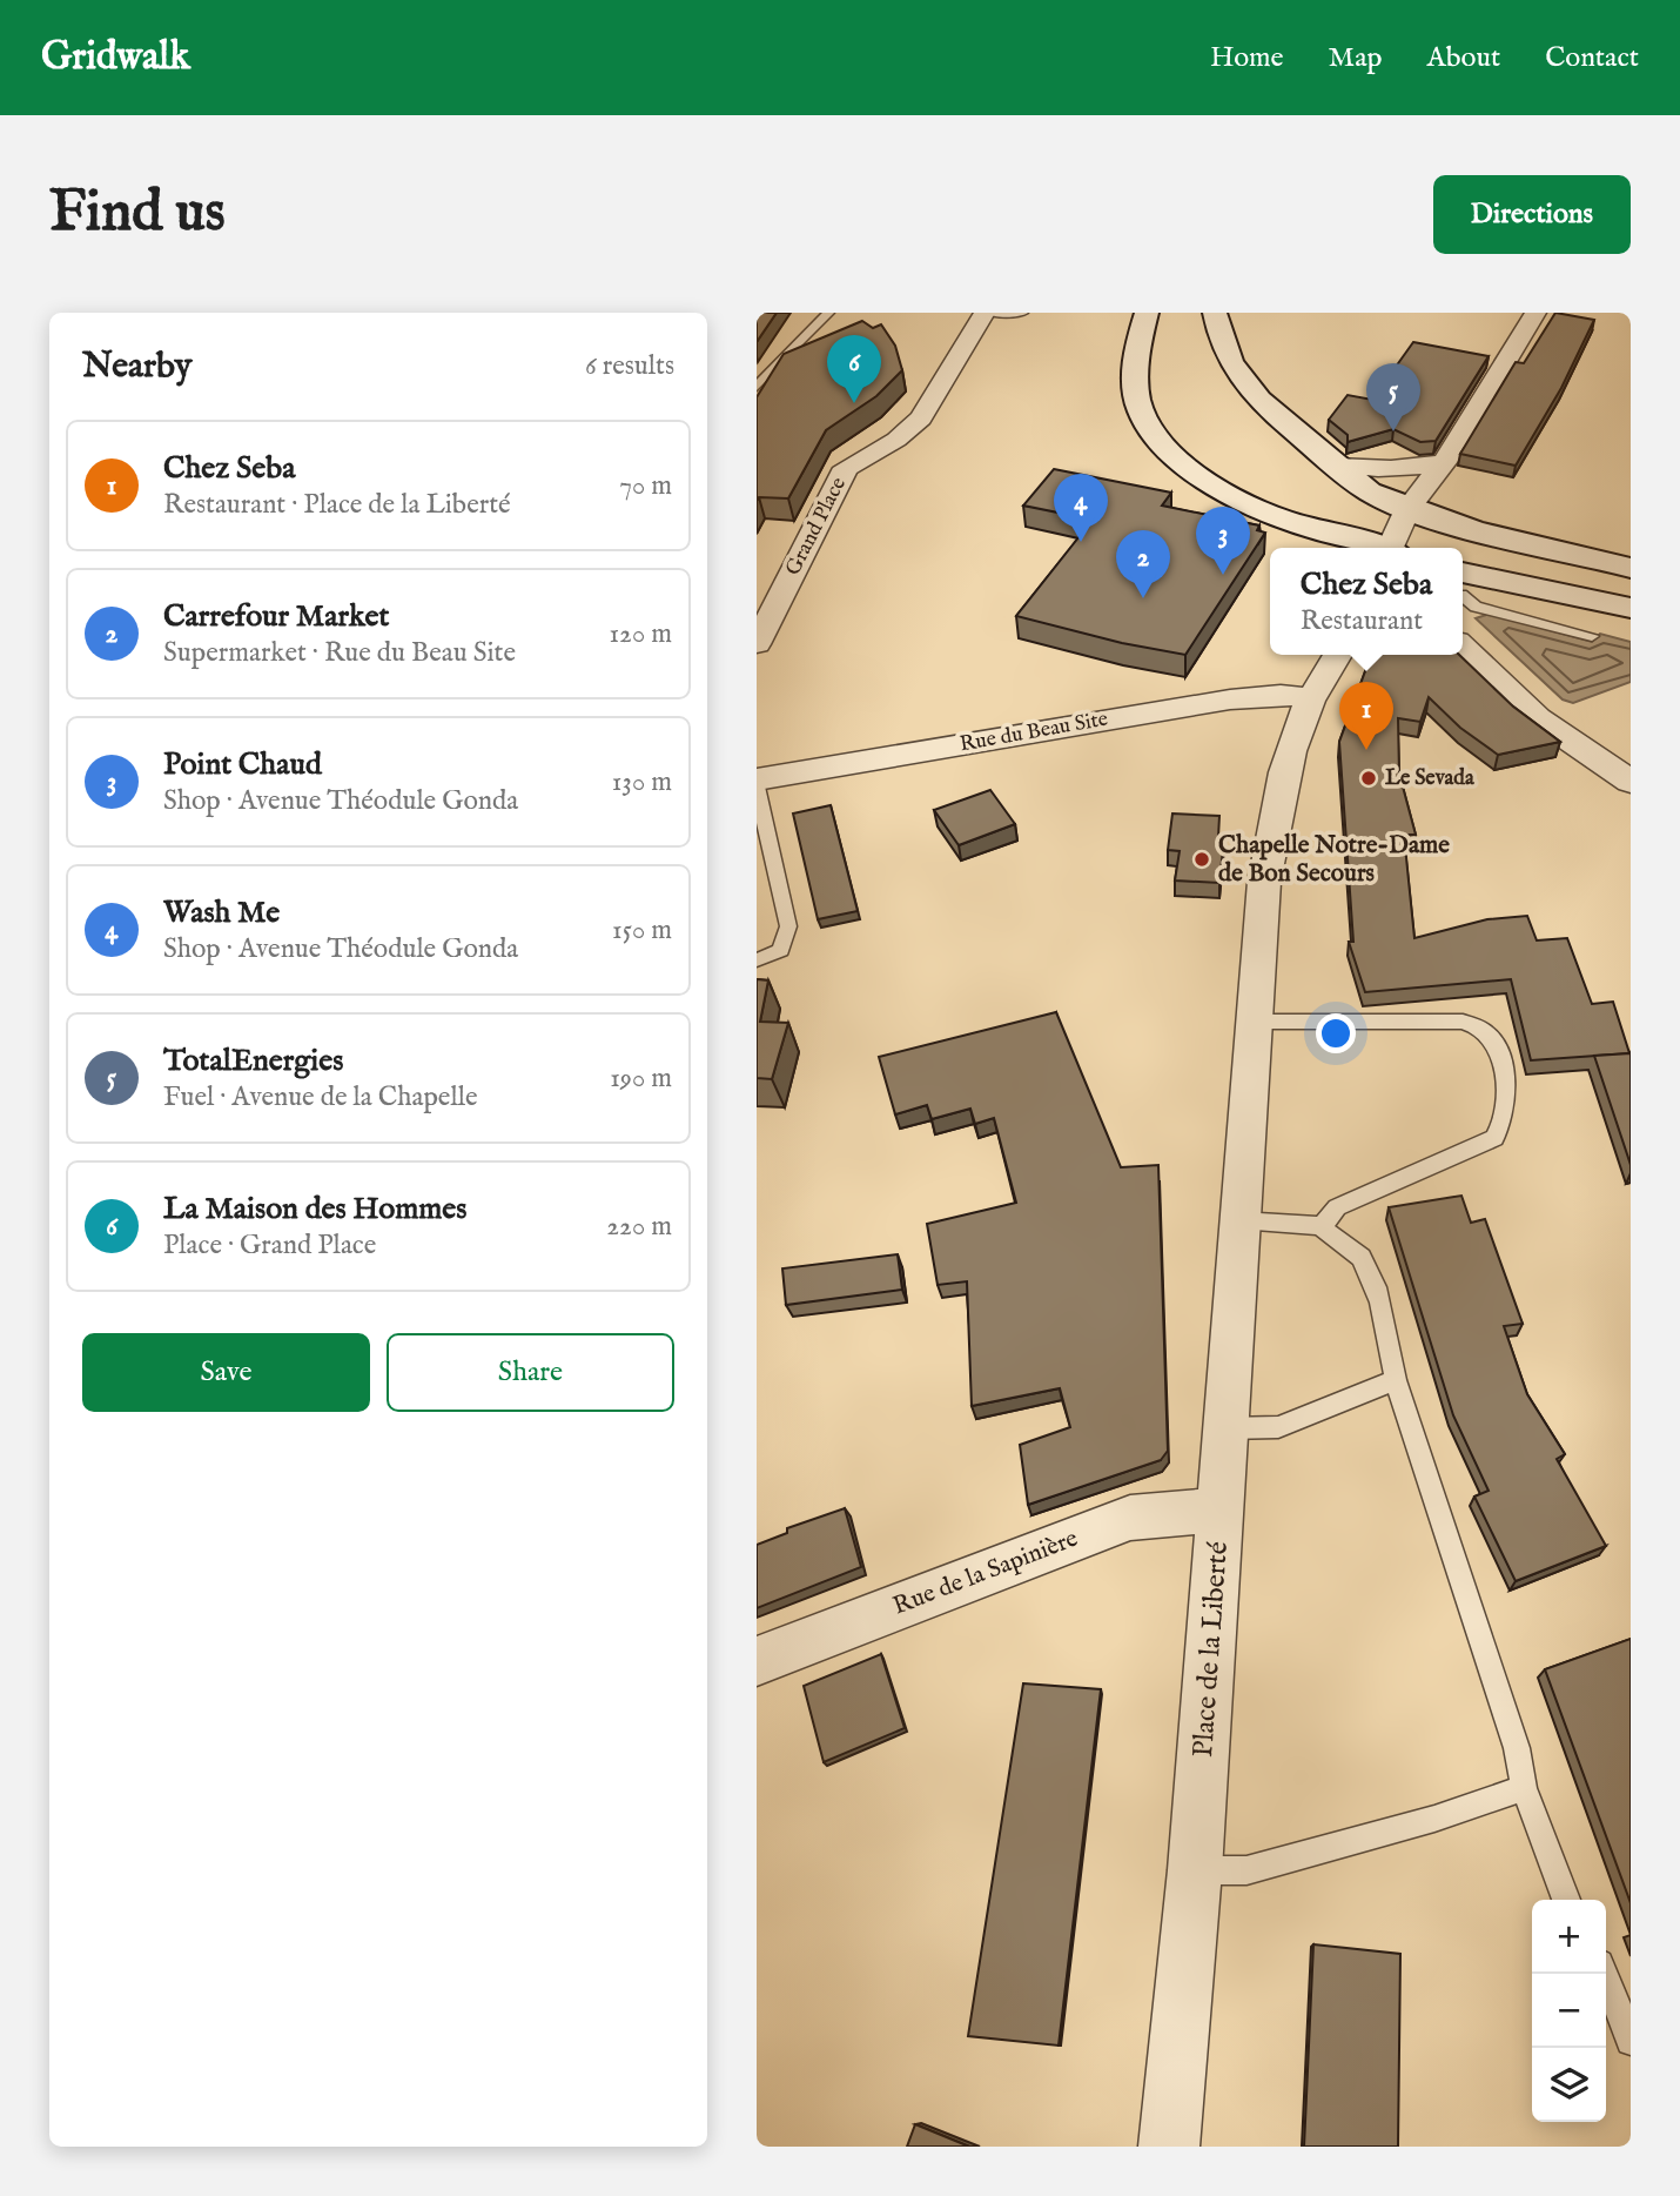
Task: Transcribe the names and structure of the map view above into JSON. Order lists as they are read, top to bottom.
{
  "streets": {
    "street": [
      "Grand Place",
      "Rue du Beau Site",
      "Rue de la Sapinière",
      "Place de la Liberté"
    ]
  },
  "crossings": [
    ["Rue du Beau Site", "Place de la Liberté"],
    ["Rue de la Sapinière", "Place de la Liberté"]
  ],
  "places": ["Le Sevada", "Chapelle Notre-Dame de Bon Secours"],
  "page": {
    "header": "Gridwalk",
    "nav": [
      "Home",
      "Map",
      "About",
      "Contact"
    ],
    "buttons": [
      "Directions",
      ["Save", "Share"]
    ],
    "title": "Find us",
    "heading": ["Nearby", "6 results"],
    "pins": [
      "6",
      "5",
      "4",
      "3",
      "2",
      "1"
    ],
    "list": [
      {
        "mark": "1",
        "name": "Chez Seba",
        "note": "Restaurant · Place de la Liberté",
        "value": "70 m"
      },
      {
        "mark": "2",
        "name": "Carrefour Market",
        "note": "Supermarket · Rue du Beau Site",
        "value": "120 m"
      },
      {
        "mark": "3",
        "name": "Point Chaud",
        "note": "Shop · Avenue Théodule Gonda",
        "value": "130 m"
      },
      {
        "mark": "4",
        "name": "Wash Me",
        "note": "Shop · Avenue Théodule Gonda",
        "value": "150 m"
      },
      {
        "mark": "5",
        "name": "TotalEnergies",
        "note": "Fuel · Avenue de la Chapelle",
        "value": "190 m"
      },
      {
        "mark": "6",
        "name": "La Maison des Hommes",
        "note": "Place · Grand Place",
        "value": "220 m"
      }
    ],
    "popup": ["Chez Seba", "Restaurant"],
    "map_buttons": ["+", "−"]
  }
}
